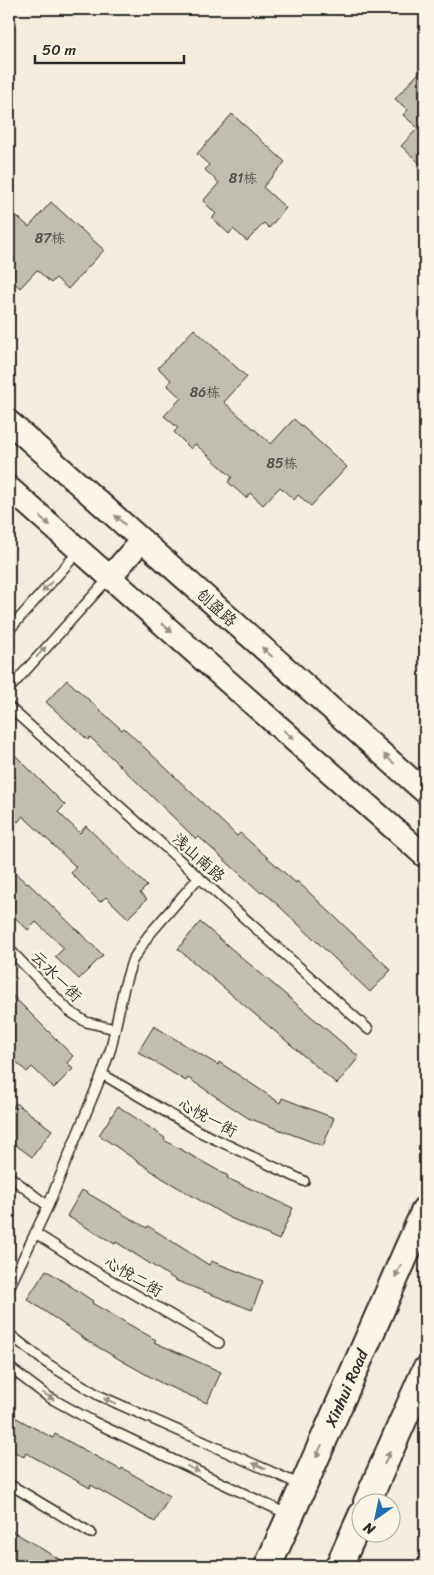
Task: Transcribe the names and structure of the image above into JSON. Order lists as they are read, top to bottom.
{
  "streets": {
    "main road": ["Xinhui Road"],
    "street": ["创盈路"],
    "lane": [
      "浅山南路",
      "云水一街",
      "心悦一街",
      "心悦二街"
    ]
  },
  "house_numbers": [
    "81栋",
    "87栋",
    "86栋",
    "85栋"
  ],
  "scale_bar": "50 m",
  "north": "bottom left"
}
